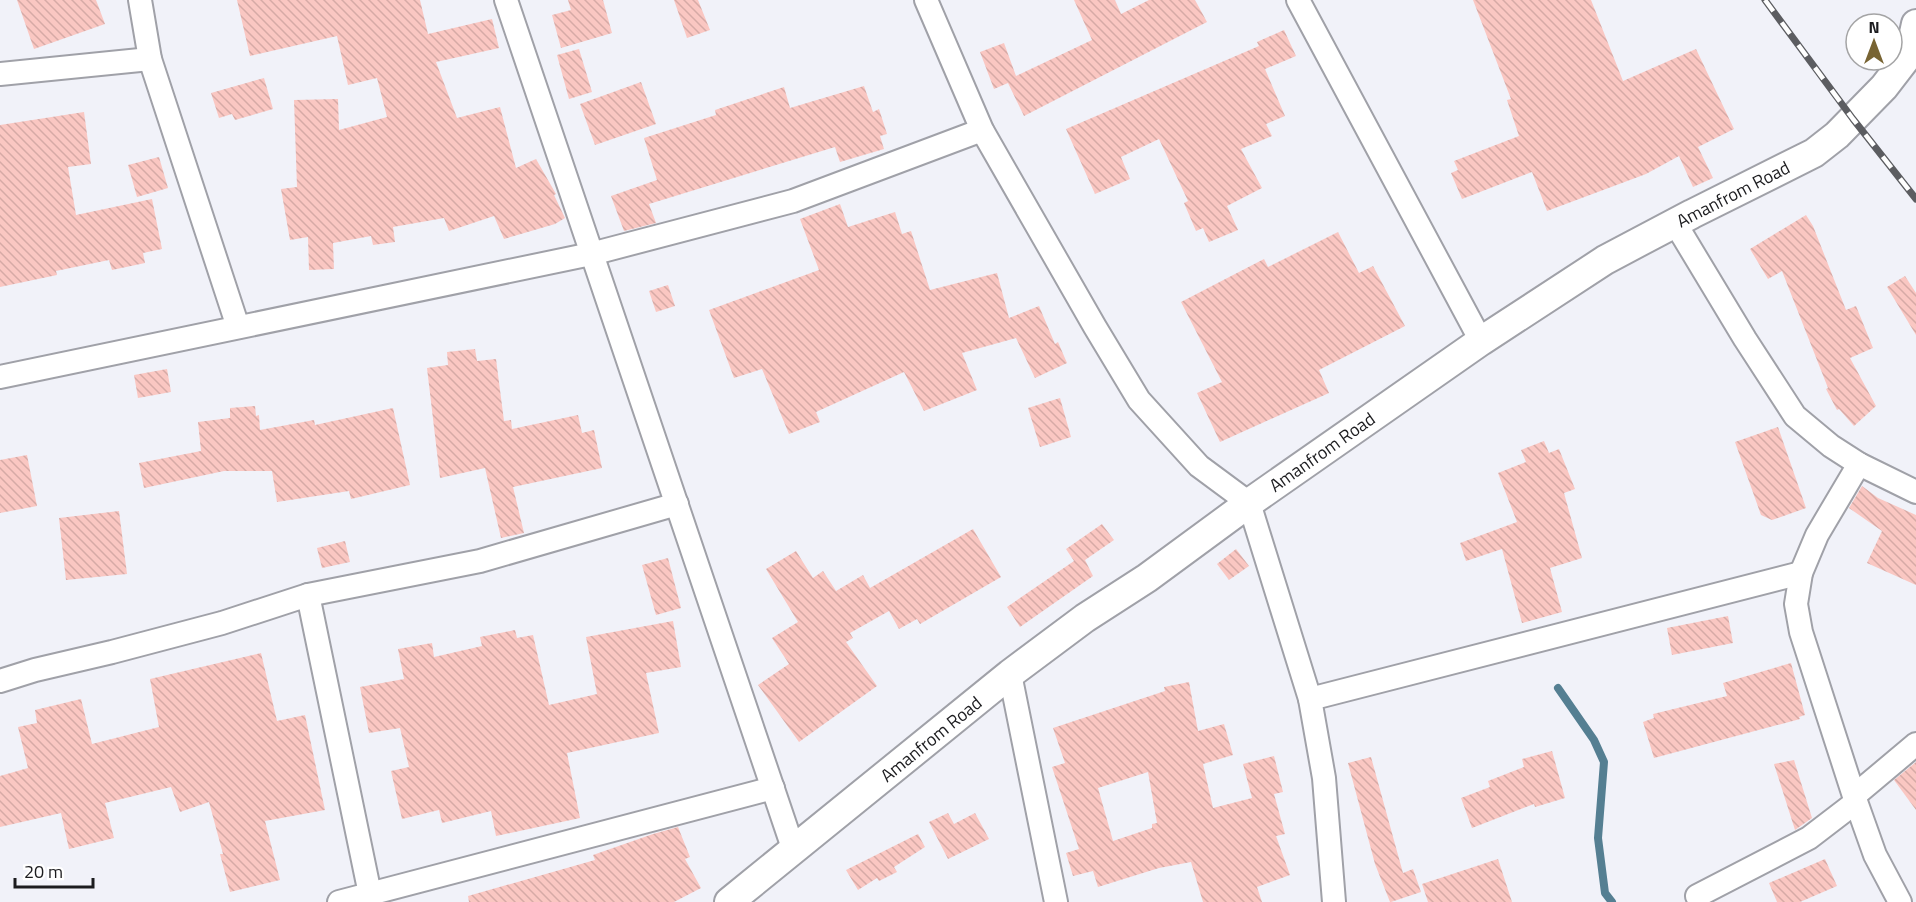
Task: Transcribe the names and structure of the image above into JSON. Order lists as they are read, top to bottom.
{
  "streets": {
    "street": ["Amanfrom Road"]
  },
  "scale_bar": "20 m",
  "north": "top"
}
